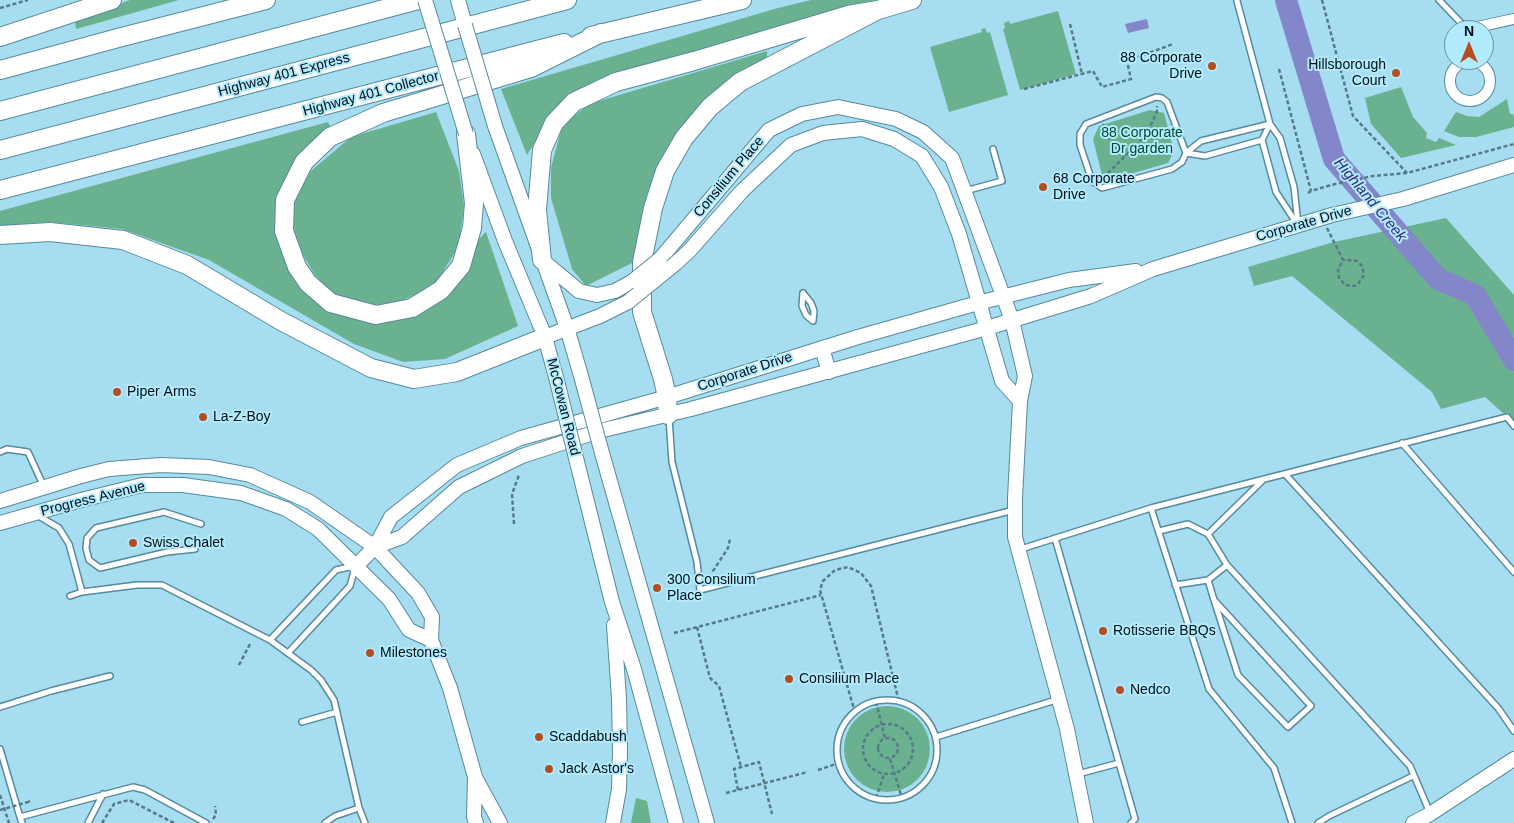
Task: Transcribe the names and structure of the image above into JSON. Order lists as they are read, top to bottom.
{
  "streets": {
    "highway": ["Highway 401 Express", "Highway 401 Collector"],
    "street": [
      "Consilium Place",
      "Corporate Drive",
      "McCowan Road",
      "Progress Avenue"
    ]
  },
  "crossings": [
    ["Consilium Place", "Corporate Drive"],
    ["Consilium Place", "McCowan Road"],
    ["Corporate Drive", "Progress Avenue"]
  ],
  "water": ["Highland Creek"],
  "parks": ["88 Corporate Dr garden"],
  "places": [
    "88 Corporate Drive",
    "Hillsborough Court",
    "68 Corporate Drive",
    "Piper Arms",
    "La-Z-Boy",
    "Swiss Chalet",
    "300 Consilium Place",
    "Rotisserie BBQs",
    "Milestones",
    "Consilium Place",
    "Nedco",
    "Scaddabush",
    "Jack Astor's"
  ],
  "north": "top"
}
